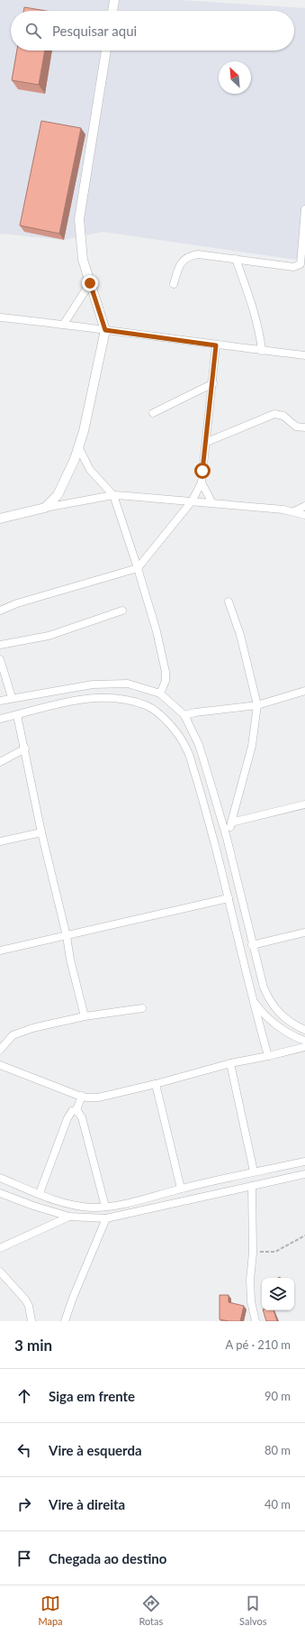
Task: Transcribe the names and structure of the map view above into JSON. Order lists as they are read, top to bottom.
{
  "north": "top left",
  "page": {
    "search": "Pesquisar aqui",
    "heading": ["3 min", "A pé · 210 m"],
    "list": [
      ["Siga em frente", "90 m"],
      ["Vire à esquerda", "80 m"],
      ["Vire à direita", "40 m"],
      "Chegada ao destino"
    ],
    "nav": ["Mapa", "Rotas", "Salvos"]
  }
}
